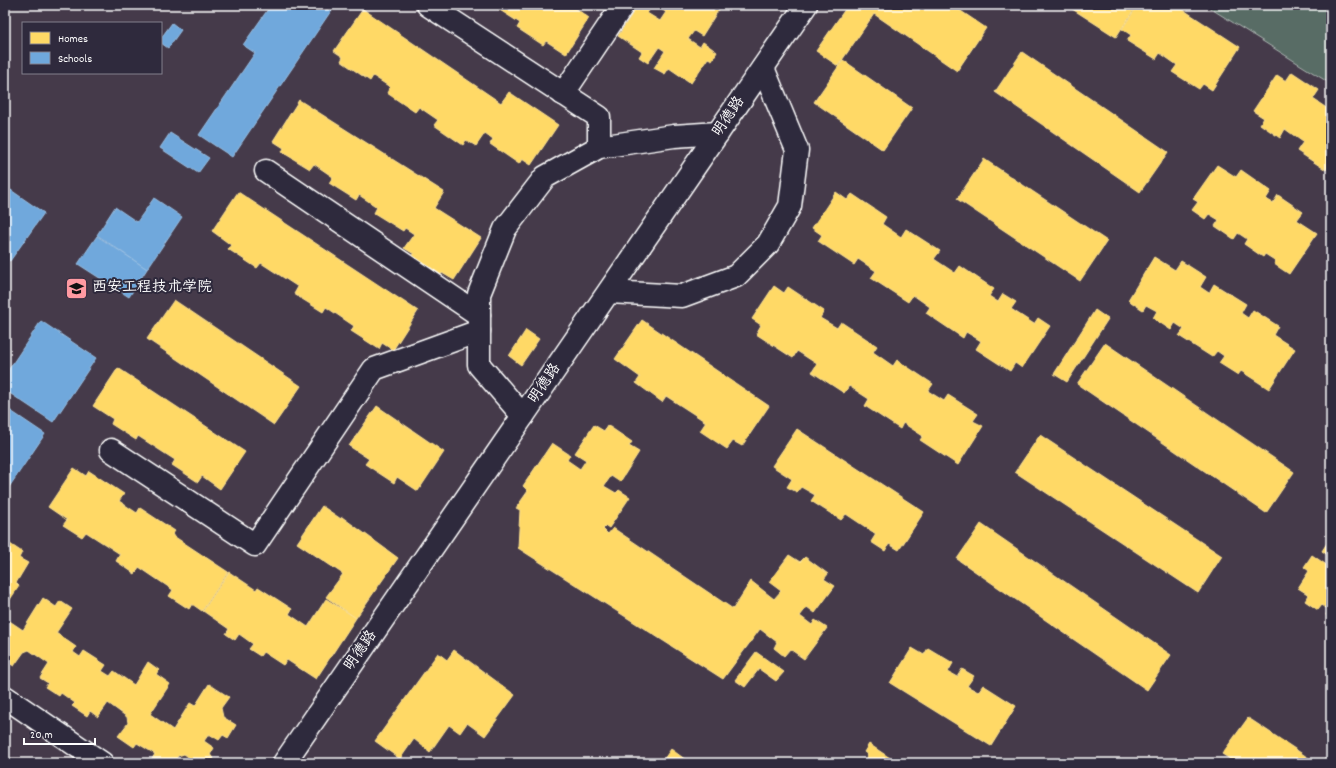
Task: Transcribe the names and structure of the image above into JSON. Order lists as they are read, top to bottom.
{
  "streets": {
    "street": ["明德路"]
  },
  "places": {
    "school or university": ["西安工程技术学院"]
  },
  "legend": ["Homes", "Schools"],
  "scale_bar": "20 m"
}
